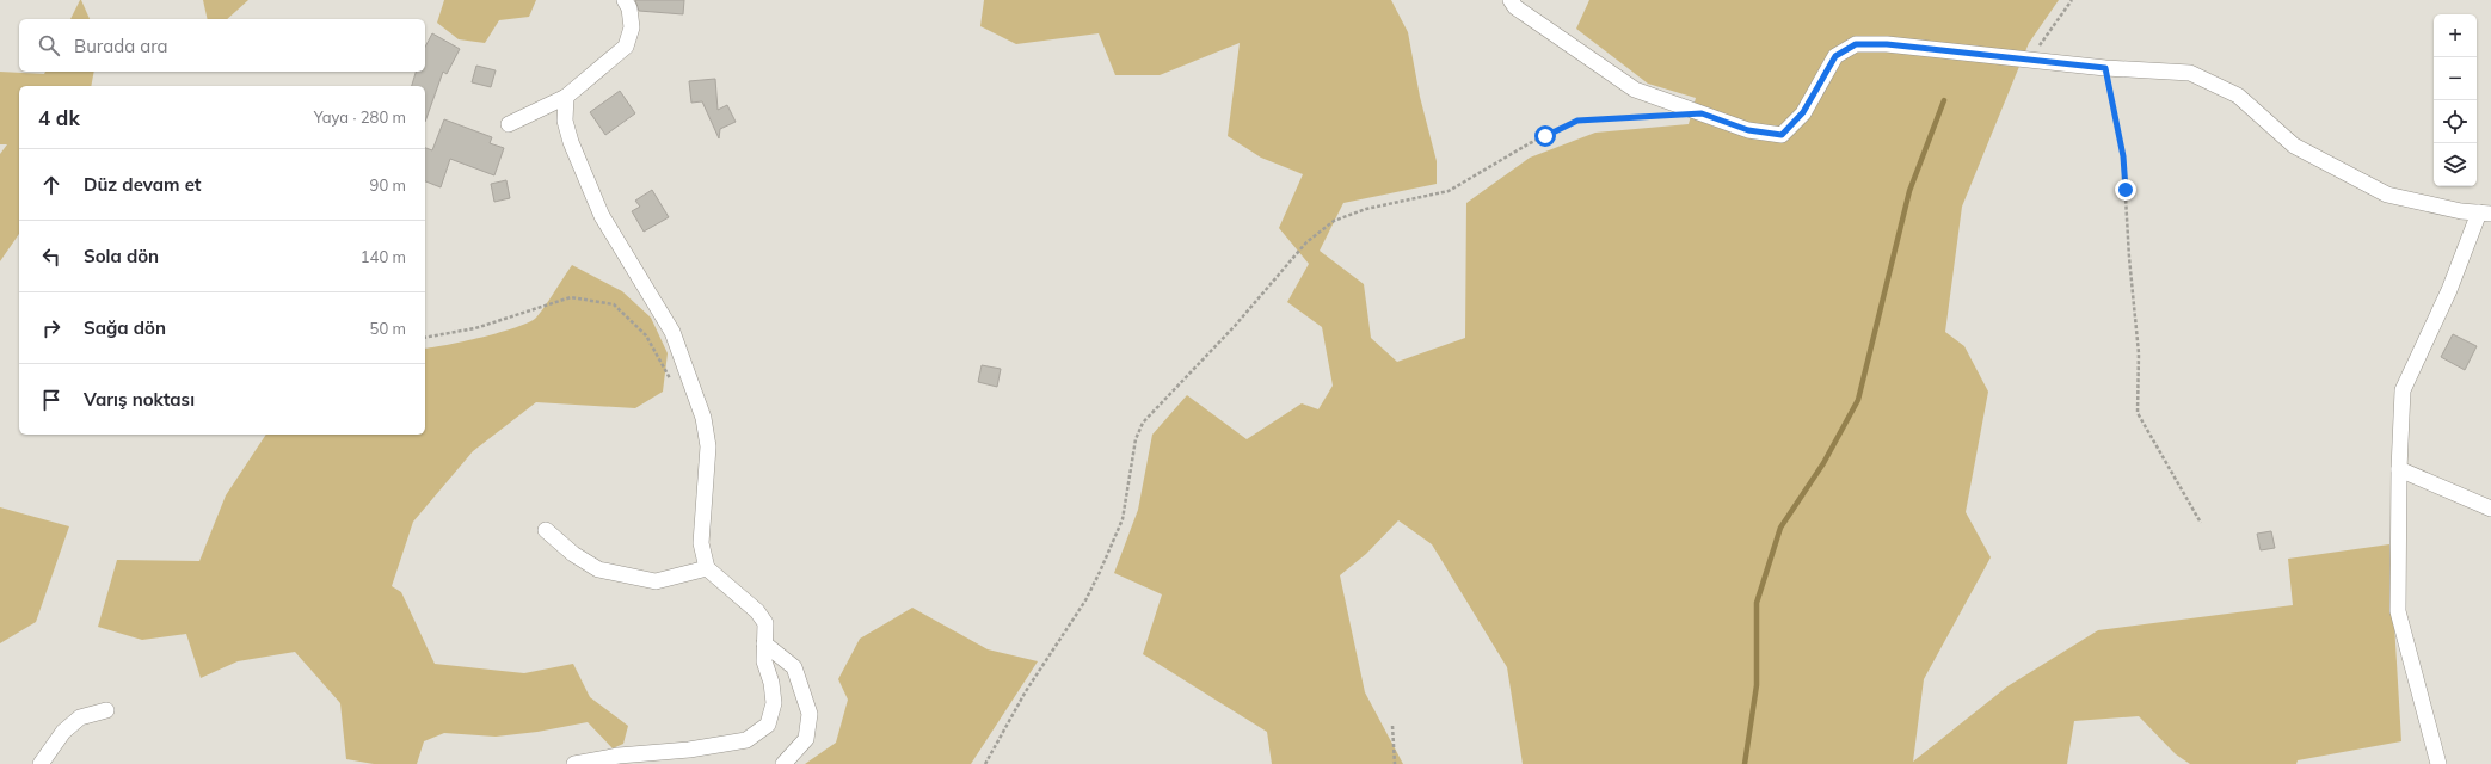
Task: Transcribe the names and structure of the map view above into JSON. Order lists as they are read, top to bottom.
{
  "page": {
    "map_buttons": ["+", "−"],
    "search": "Burada ara",
    "heading": ["4 dk", "Yaya · 280 m"],
    "list": [
      ["Düz devam et", "90 m"],
      ["Sola dön", "140 m"],
      ["Sağa dön", "50 m"],
      "Varış noktası"
    ]
  }
}
